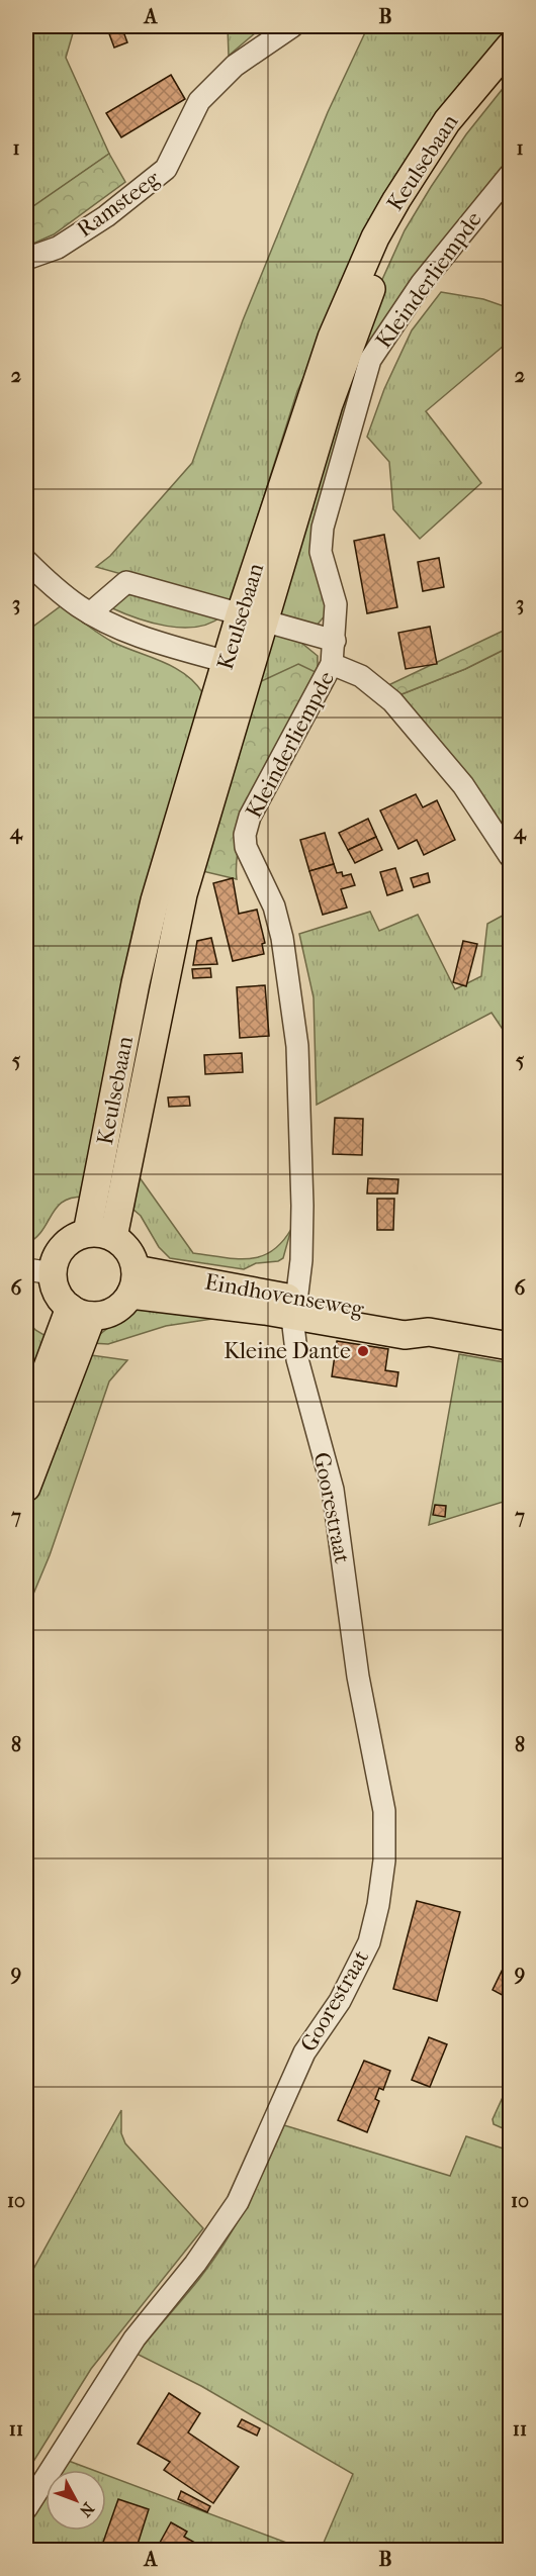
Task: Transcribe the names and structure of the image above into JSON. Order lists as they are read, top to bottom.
{
  "streets": {
    "main road": ["Keulsebaan", "Eindhovenseweg"],
    "street": ["Ramsteeg", "Kleinderliempde", "Goorestraat"]
  },
  "crossings": [
    ["Keulsebaan", "Eindhovenseweg"],
    ["Kleinderliempde", "Eindhovenseweg"],
    ["Kleinderliempde", "Goorestraat"],
    ["Eindhovenseweg", "Goorestraat"]
  ],
  "places": ["Kleine Dante"],
  "north": "bottom right",
  "grid": {
    "columns": ["A", "B"],
    "rows": [
      "1",
      "2",
      "3",
      "4",
      "5",
      "6",
      "7",
      "8",
      "9",
      "10",
      "11"
    ]
  }
}
